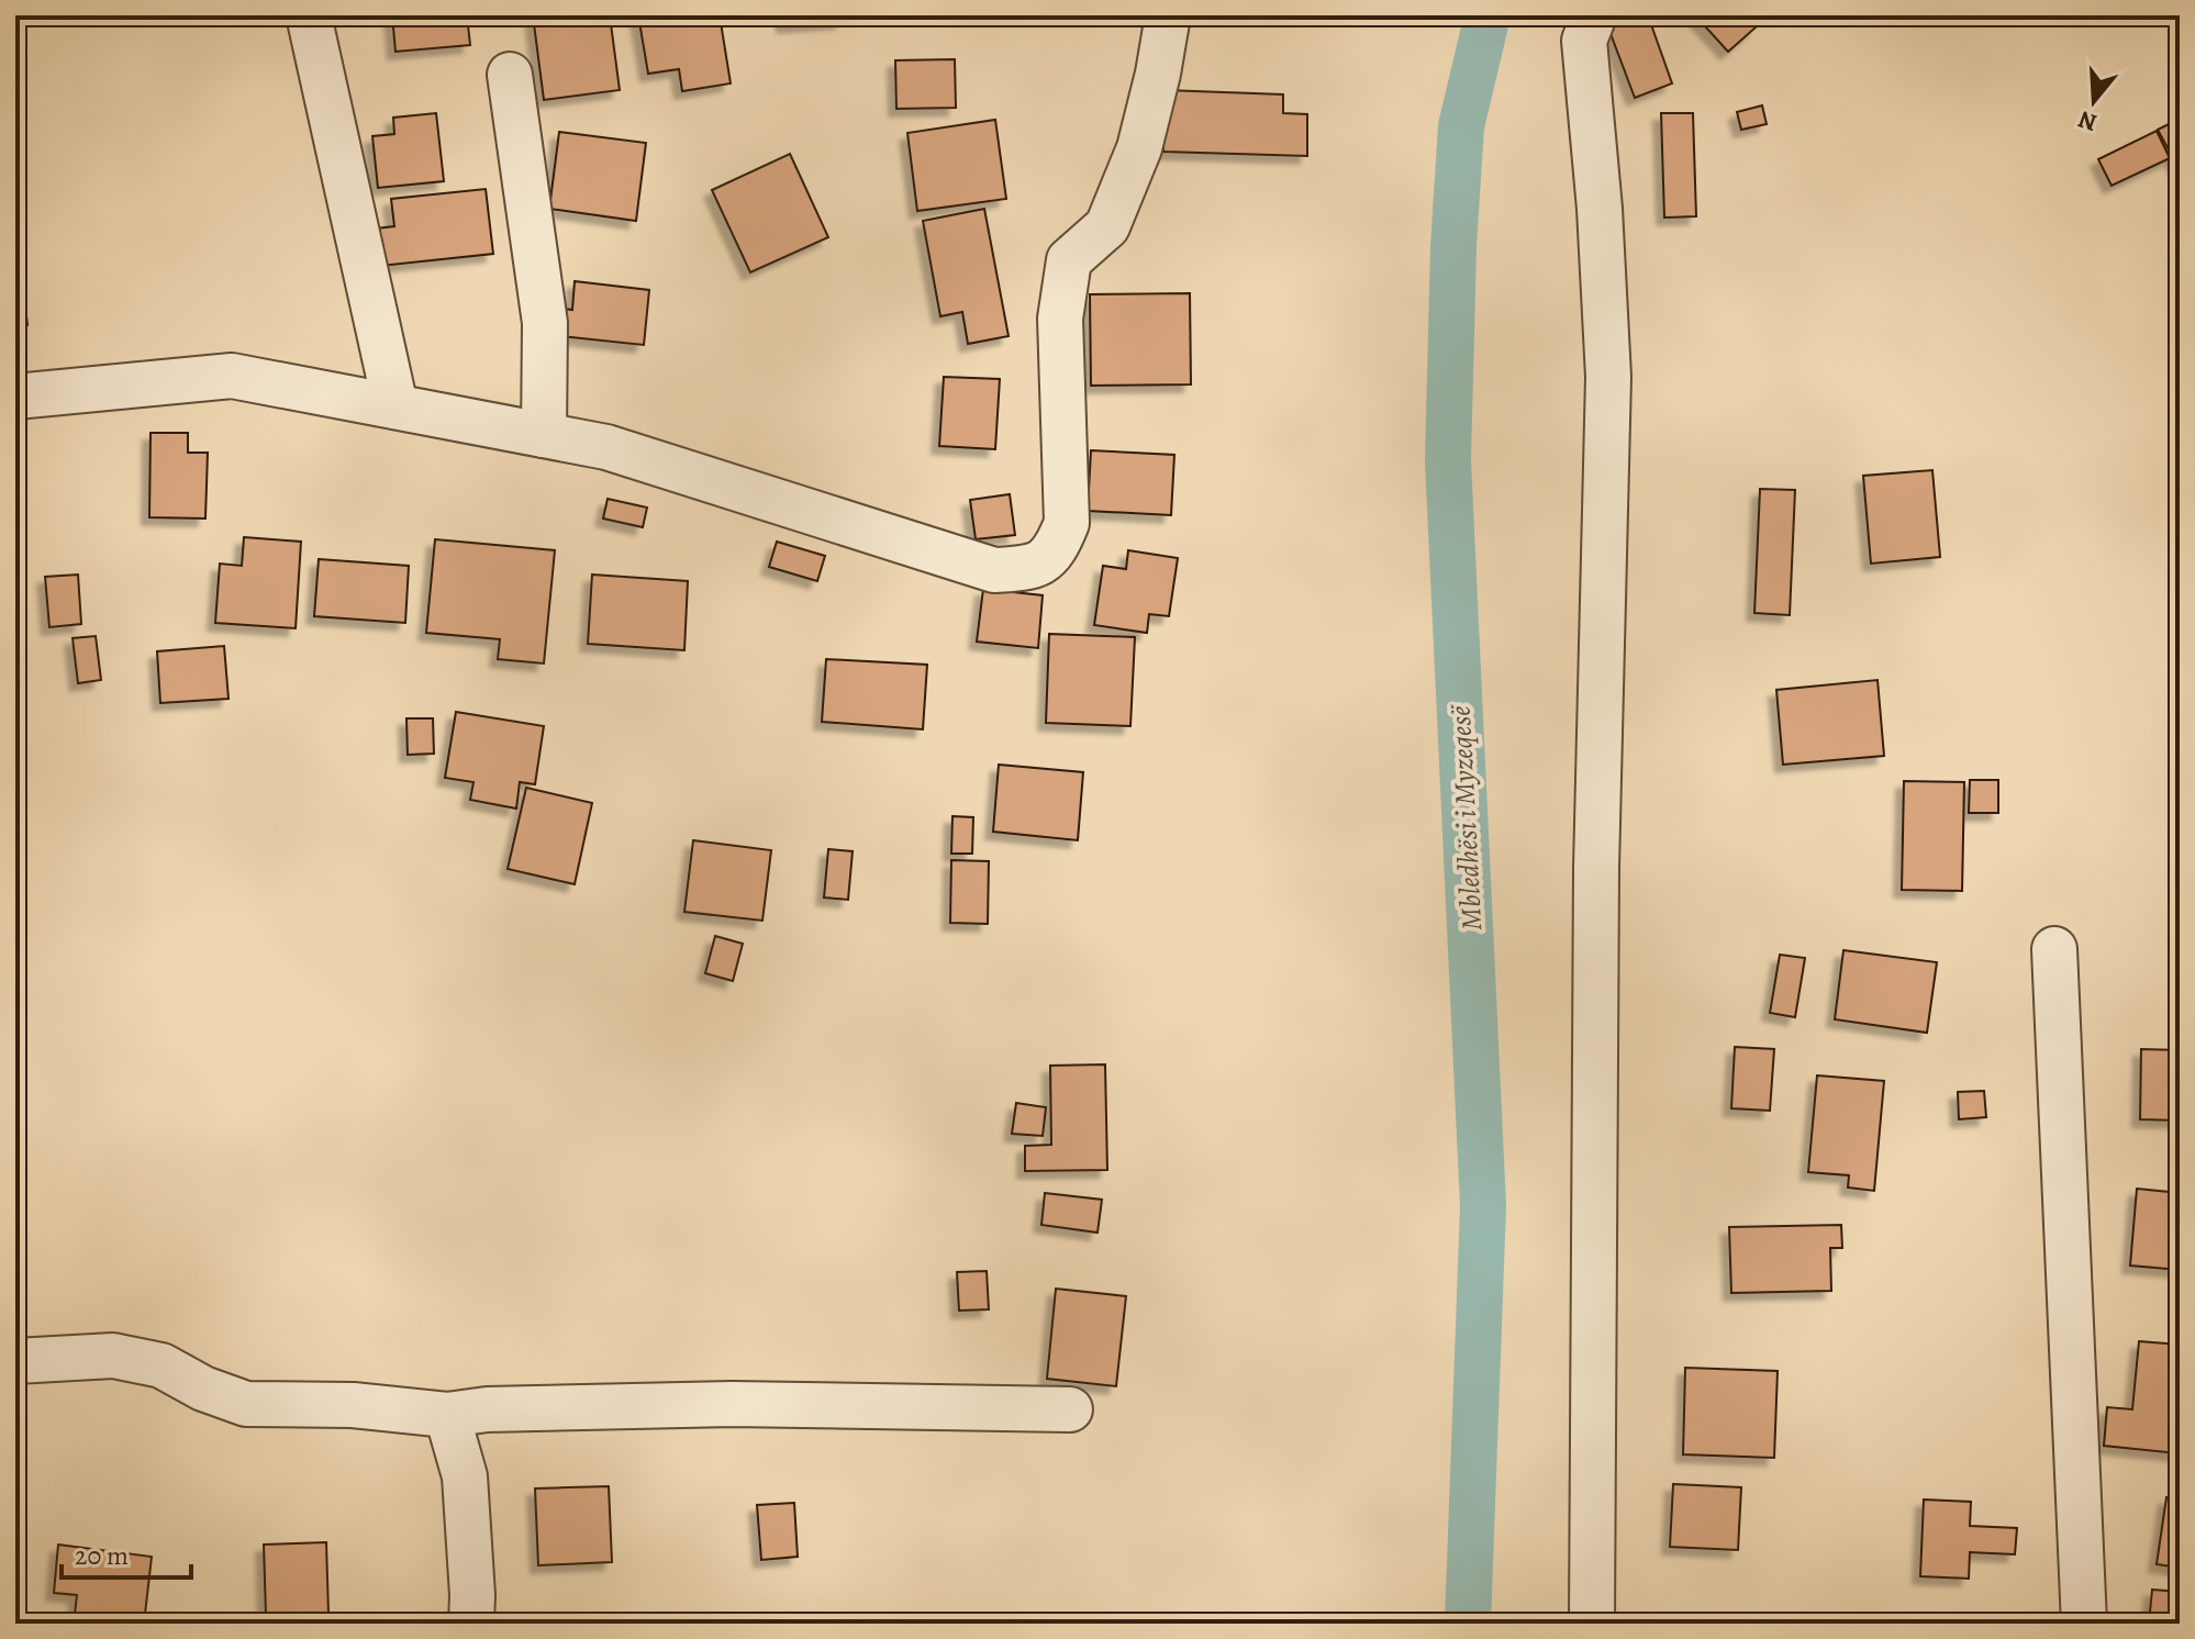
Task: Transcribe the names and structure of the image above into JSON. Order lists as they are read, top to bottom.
{
  "water": ["Mbledhësi i Myzeqesë"],
  "scale_bar": "20 m",
  "north": "bottom"
}
